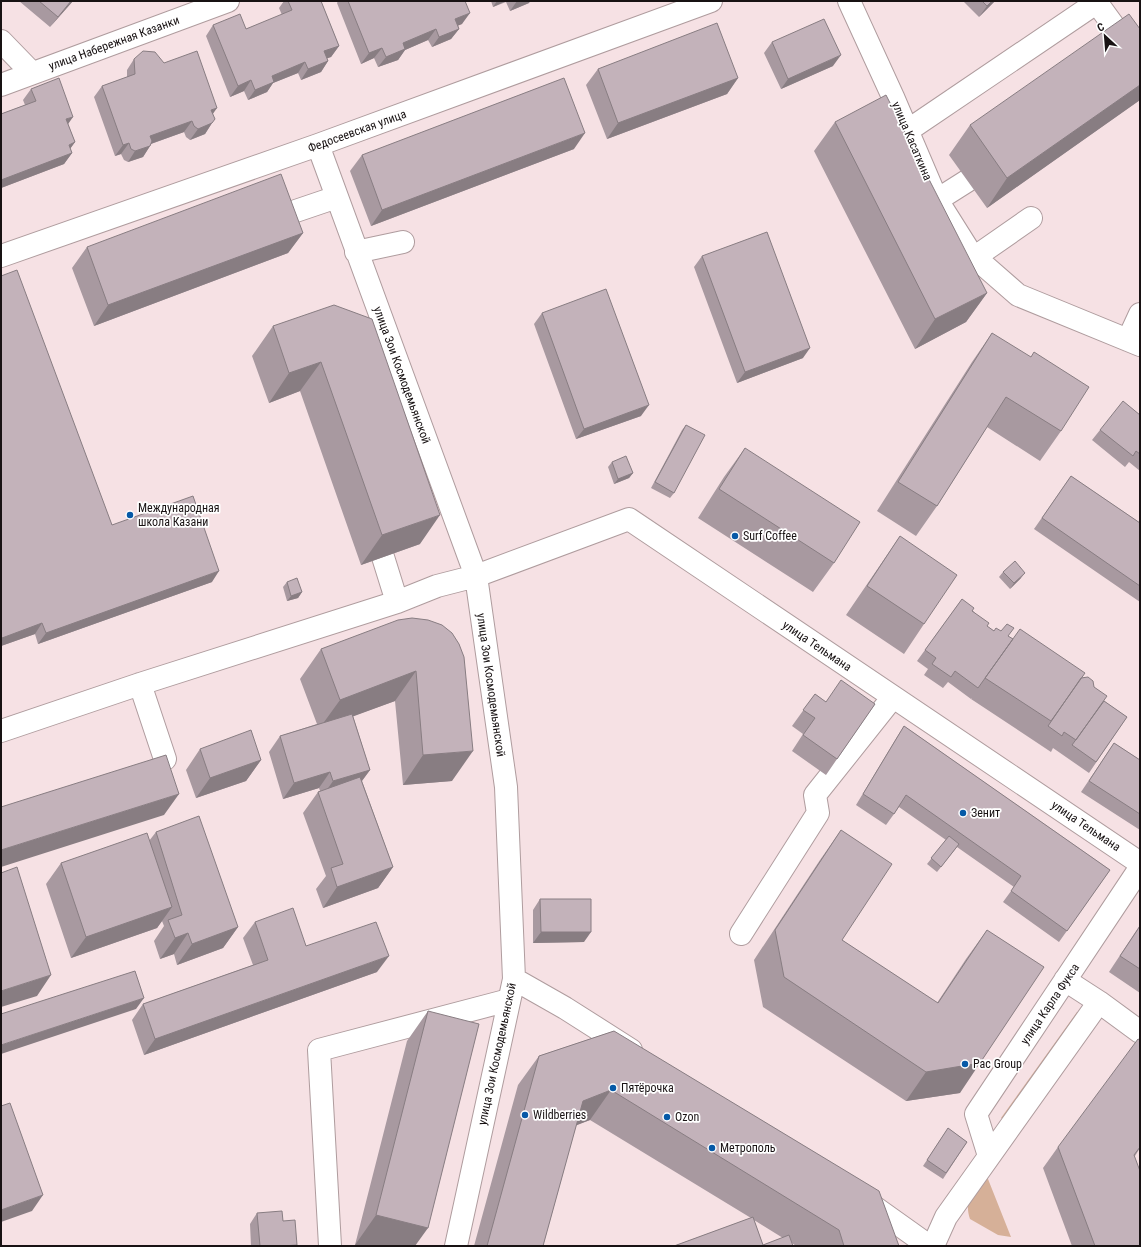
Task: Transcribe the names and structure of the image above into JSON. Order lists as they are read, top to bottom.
{
  "streets": {
    "street": [
      "улица Набережная Казанки",
      "Федосеевская улица",
      "улица Касаткина",
      "улица Зои Космодемьянской",
      "улица Тельмана",
      "улица Карла Фукса"
    ]
  },
  "crossings": [
    ["Федосеевская улица", "улица Зои Космодемьянской"],
    ["улица Зои Космодемьянской", "улица Тельмана"]
  ],
  "places": [
    "Международная школа Казани",
    "Surf Coffee",
    "Зенит",
    "Pac Group",
    "Пятёрочка",
    "Wildberries",
    "Ozon",
    "Метрополь"
  ],
  "north": "top left"
}
